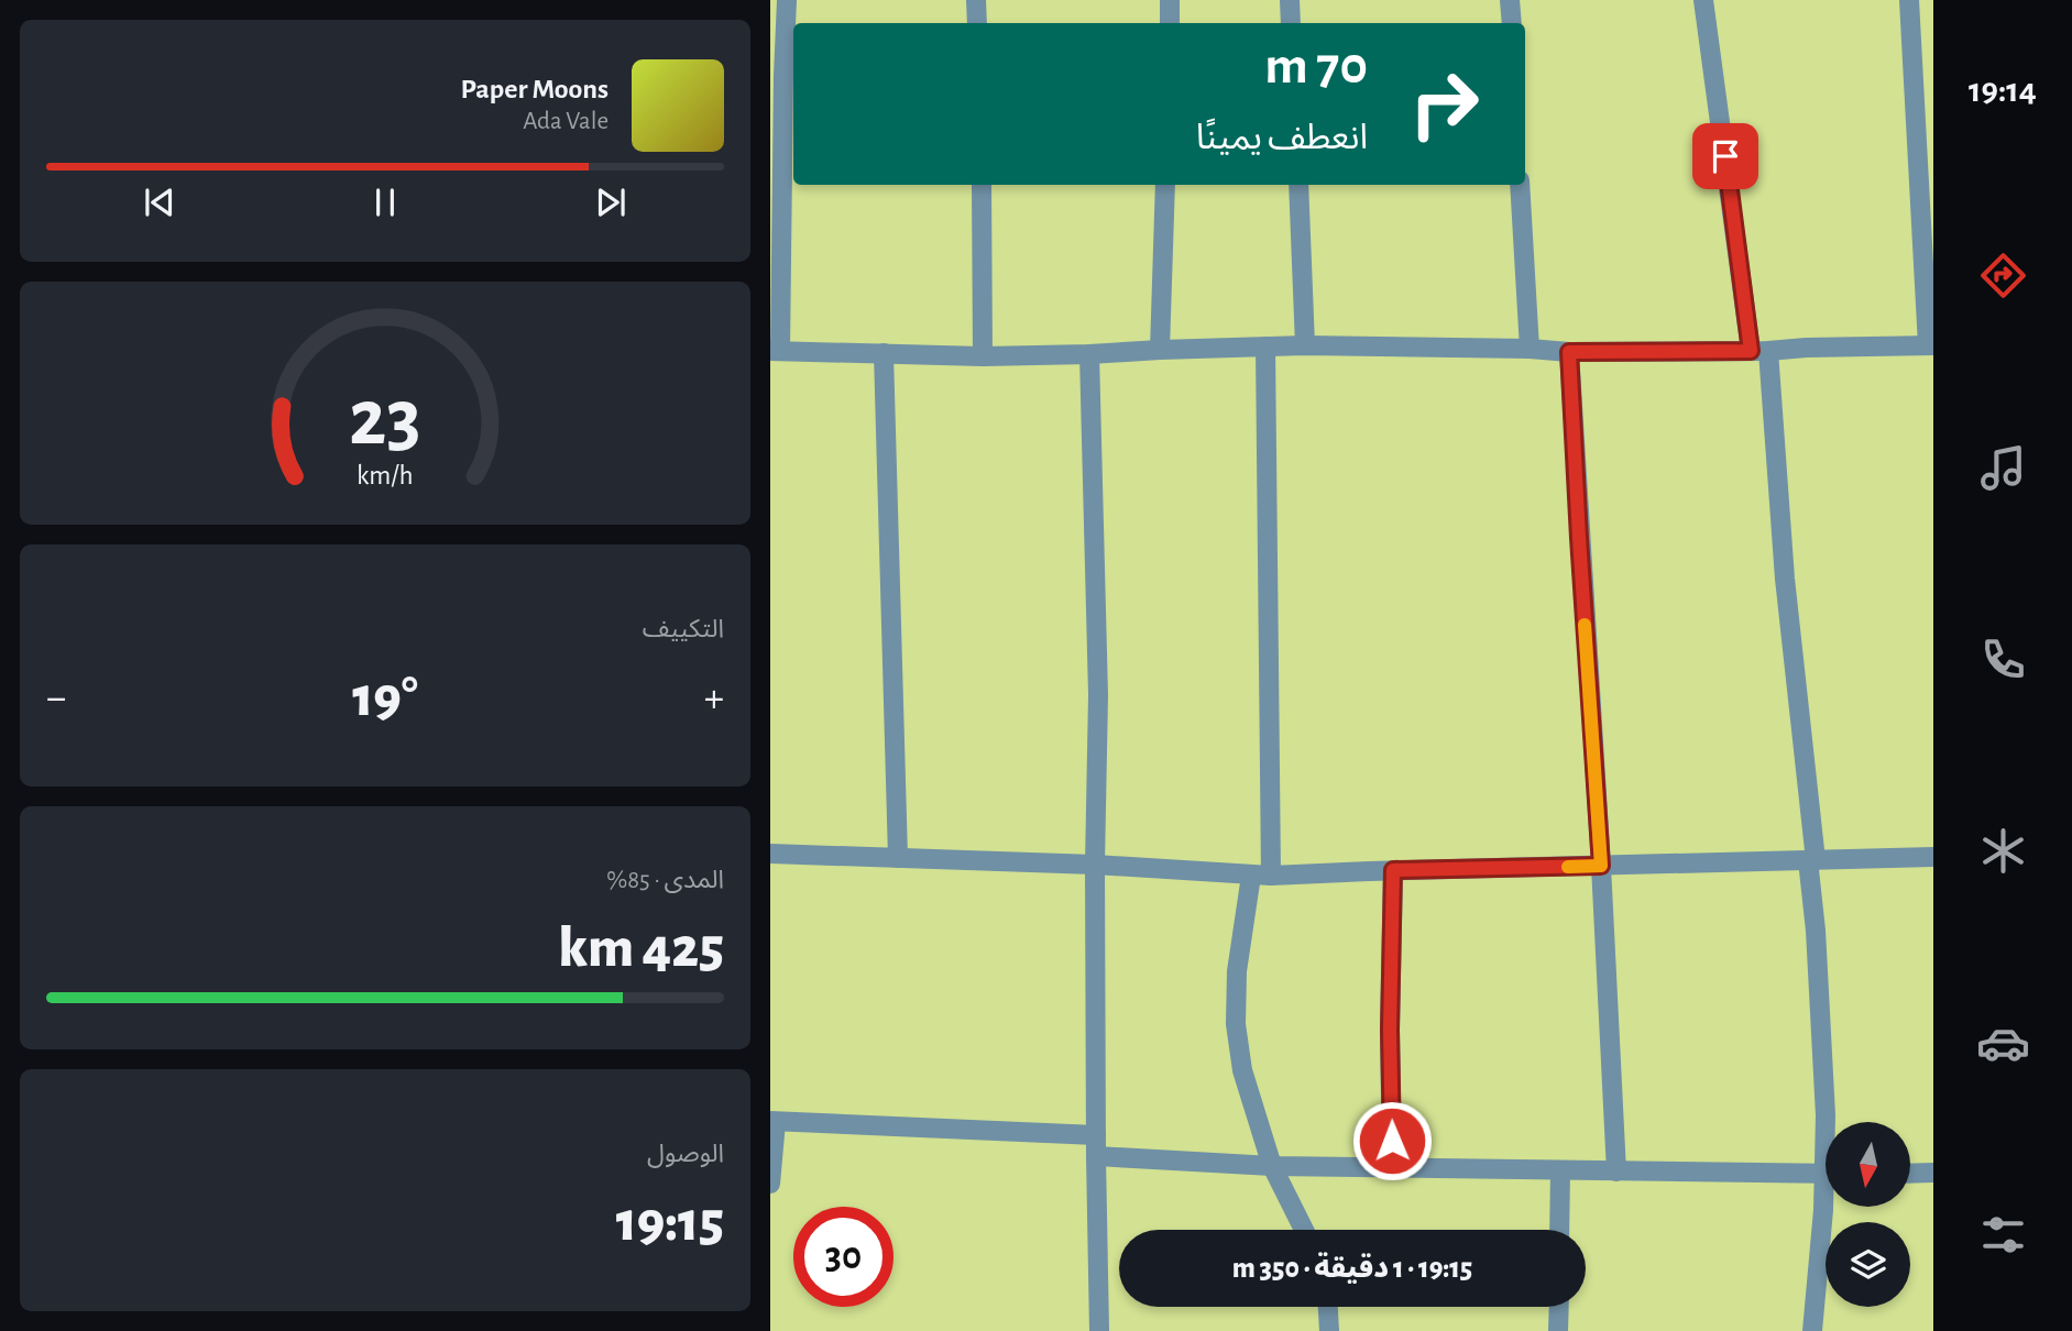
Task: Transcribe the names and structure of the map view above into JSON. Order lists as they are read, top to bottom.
{
  "north": "bottom",
  "page": {
    "tabs": "19:14",
    "turn": ["70 m", "انعطف يمينًا"],
    "song": ["Paper Moons", "Ada Vale"],
    "tile": [
      "التكييف",
      ["المدى · 85%", "425 km"],
      ["الوصول", "19:15"]
    ],
    "heat": ["−", "19°", "+"],
    "limit": "30",
    "trip": "19:15 · 1 دقيقة · 350 m",
    "gauge": ["23", "km/h"]
  }
}
